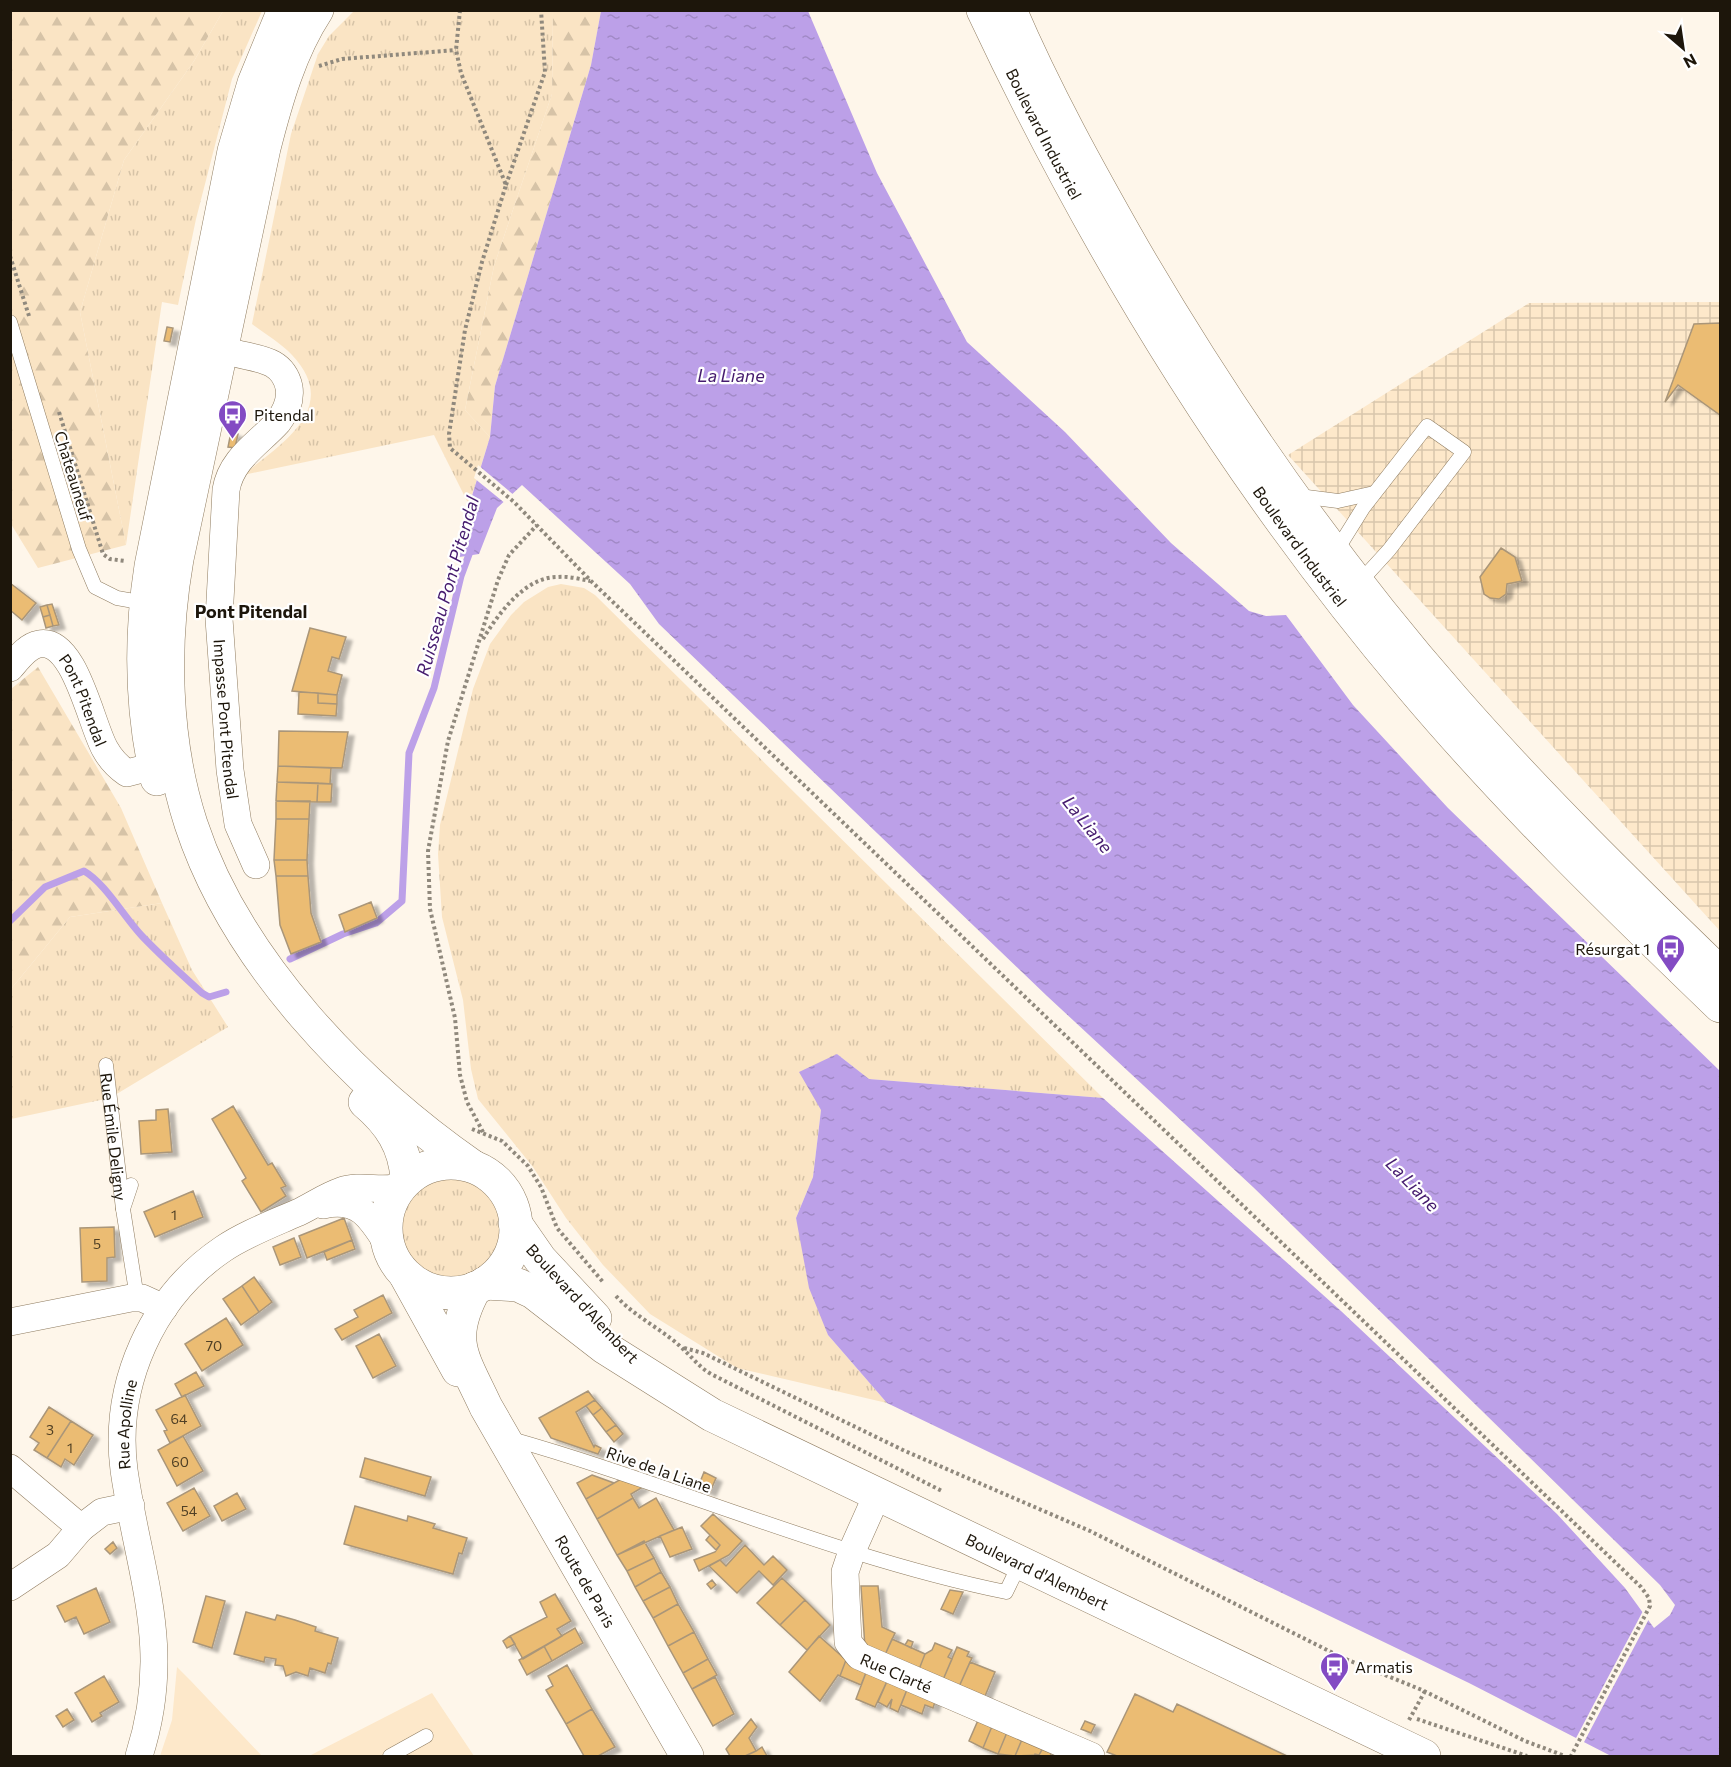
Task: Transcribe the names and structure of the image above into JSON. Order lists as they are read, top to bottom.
{
  "streets": {
    "street": [
      "Boulevard Industriel",
      "Pont Pitendal",
      "Impasse Pont Pitendal",
      "Boulevard d'Alembert",
      "Rue Apolline",
      "Route de Paris",
      "Rue Clarté"
    ],
    "lane": ["Chateauneuf", "Rue Émile Deligny", "Rive de la Liane"]
  },
  "crossings": [
    ["Boulevard d'Alembert", "Rue Apolline"],
    ["Boulevard d'Alembert", "Rive de la Liane"],
    ["Boulevard d'Alembert", "Route de Paris"],
    ["Boulevard d'Alembert", "Rue Clarté"],
    ["Rue Apolline", "Route de Paris"],
    ["Rive de la Liane", "Route de Paris"],
    ["Rive de la Liane", "Rue Clarté"]
  ],
  "districts": ["Pont Pitendal"],
  "water": ["La Liane", "Ruisseau Pont Pitendal"],
  "places": {
    "bus stop": ["Pitendal", "Résurgat 1", "Armatis"]
  },
  "house_numbers": [
    "1",
    "5",
    "70",
    "64",
    "3",
    "1",
    "60",
    "54"
  ],
  "north": "bottom right"
}
